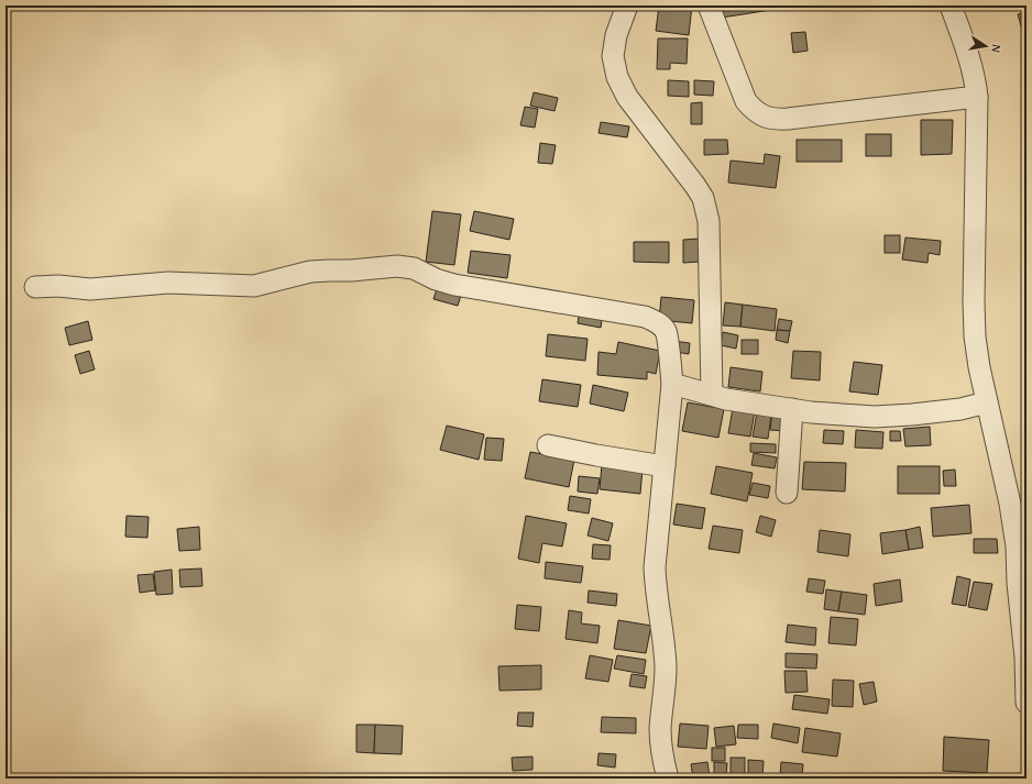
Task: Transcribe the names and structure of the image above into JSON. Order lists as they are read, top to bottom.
{
  "north": "right"
}
